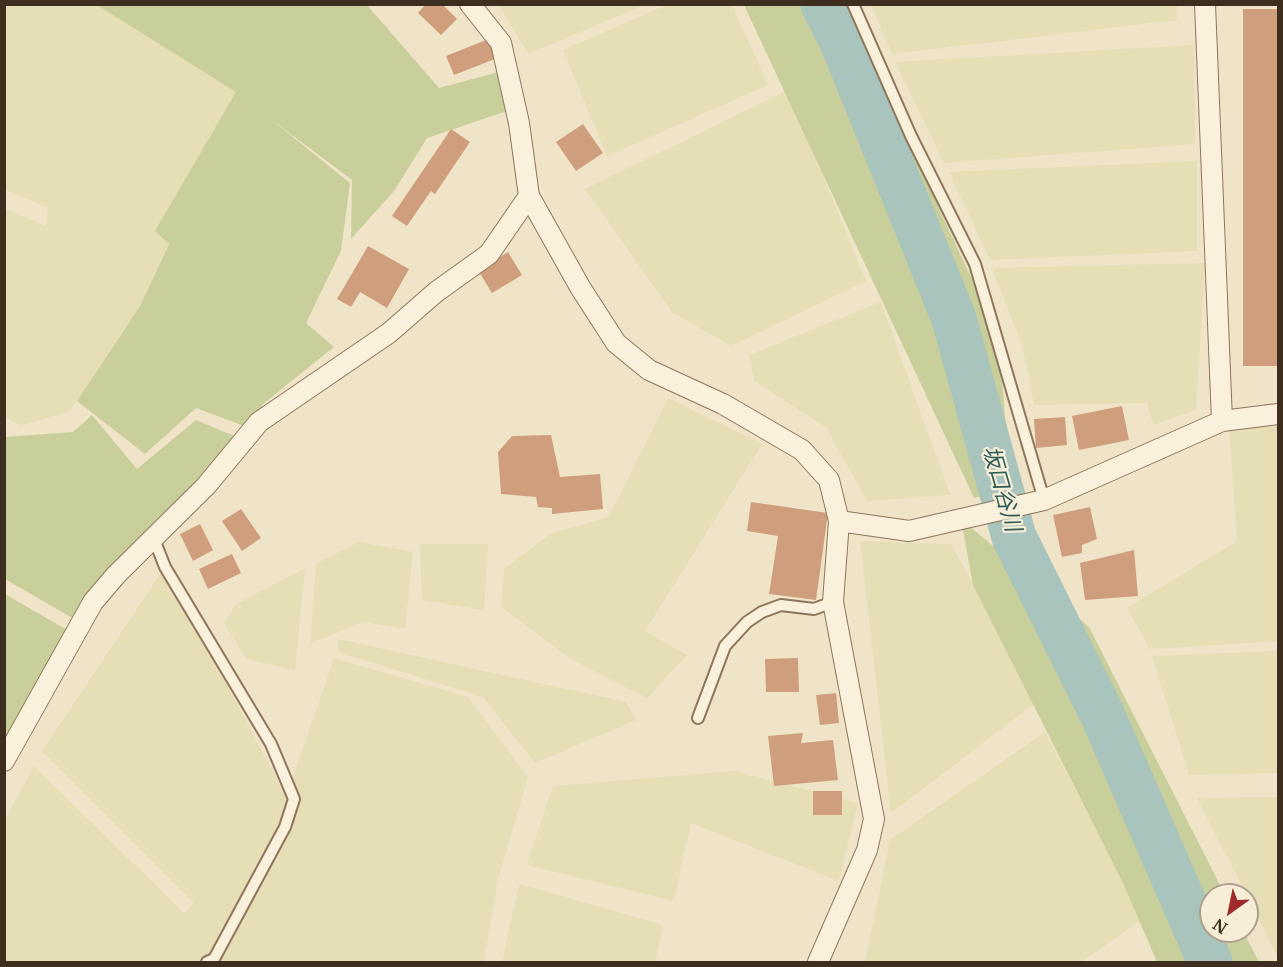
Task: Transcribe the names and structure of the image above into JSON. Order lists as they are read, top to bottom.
{
  "water": ["坂口谷川"],
  "north": "bottom left"
}
